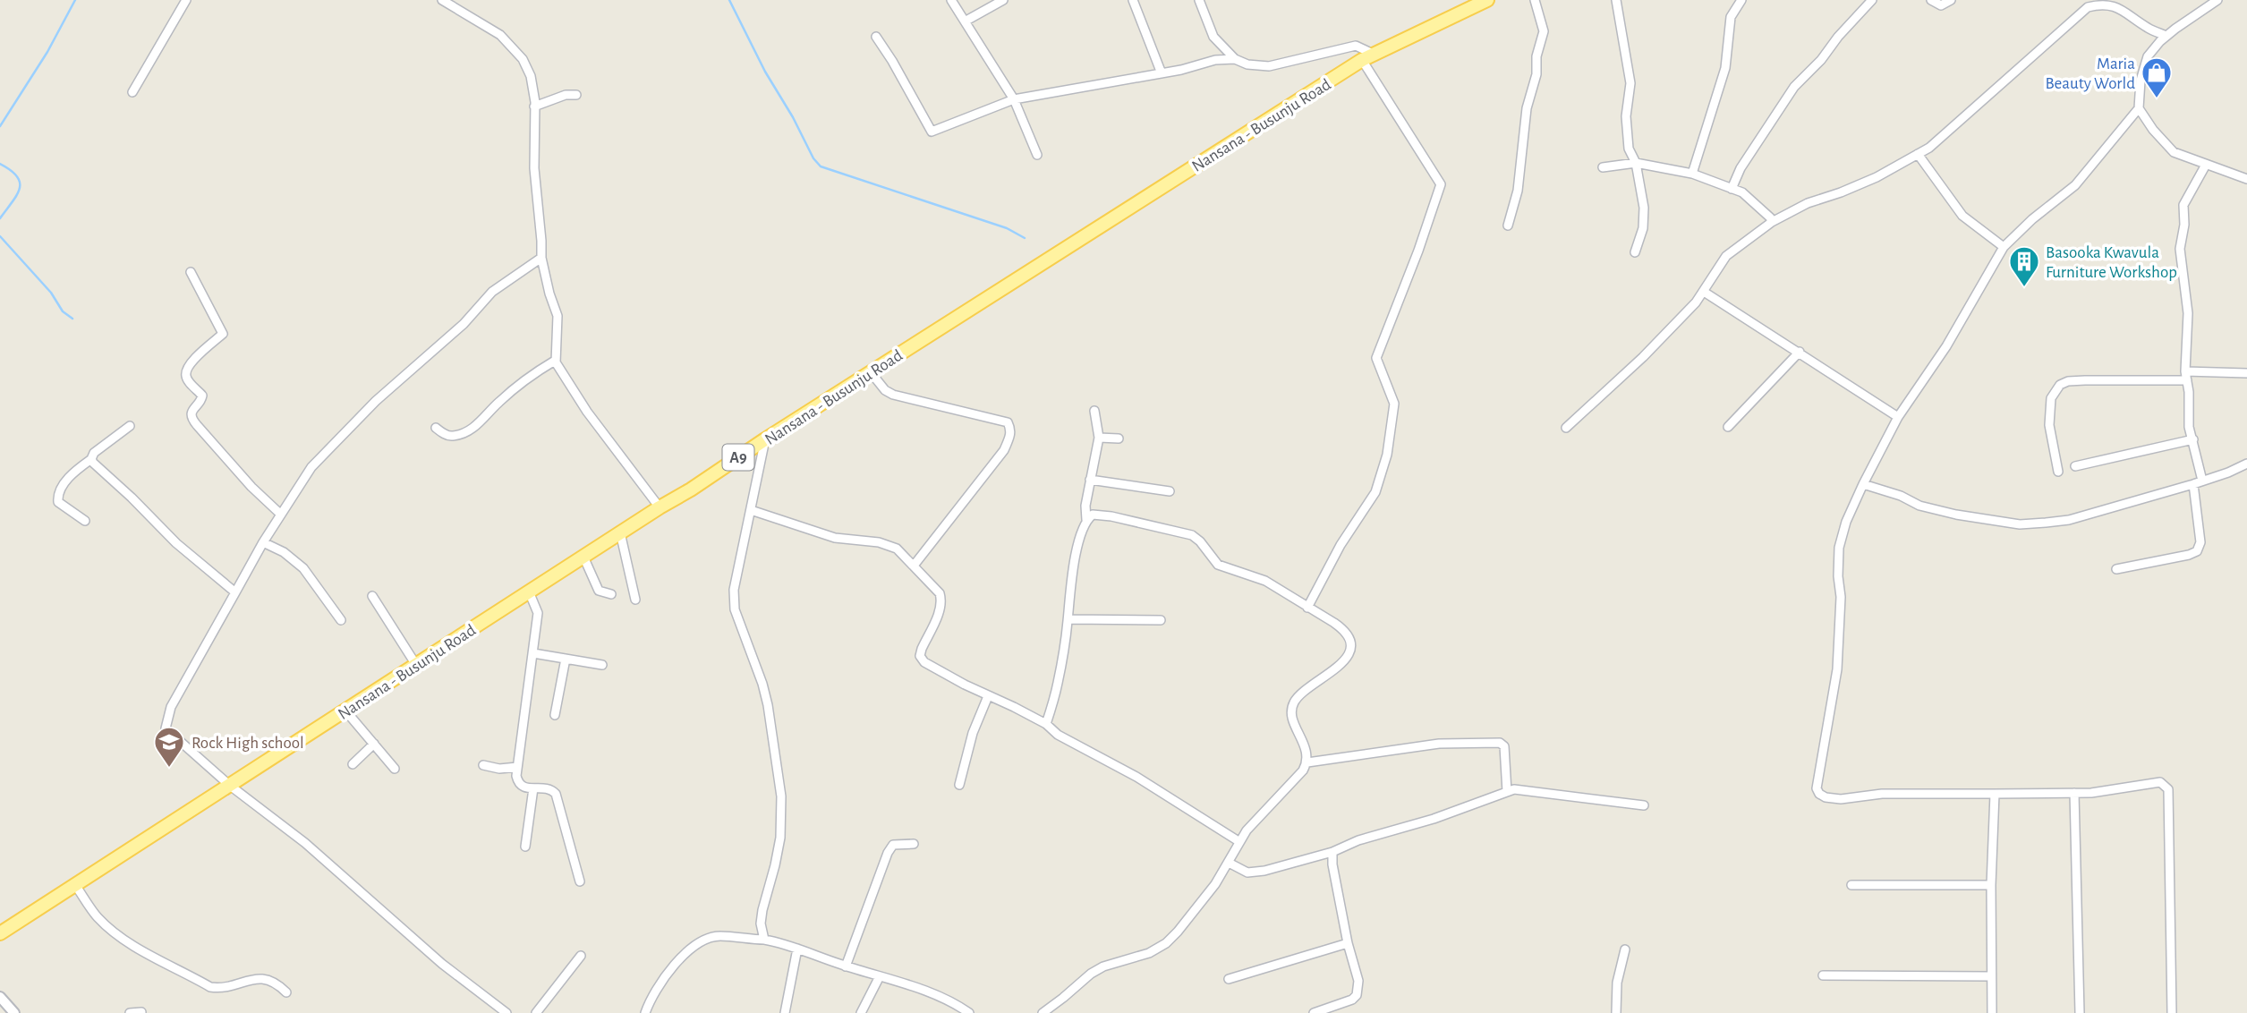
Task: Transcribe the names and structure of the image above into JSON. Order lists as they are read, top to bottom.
{
  "streets": {
    "main road": ["Nansana - Busunju Road", "A9"]
  },
  "places": {
    "shop": ["Maria Beauty World"],
    "building": ["Basooka Kwavula Furniture Workshop"],
    "school or university": ["Rock High school"]
  }
}
